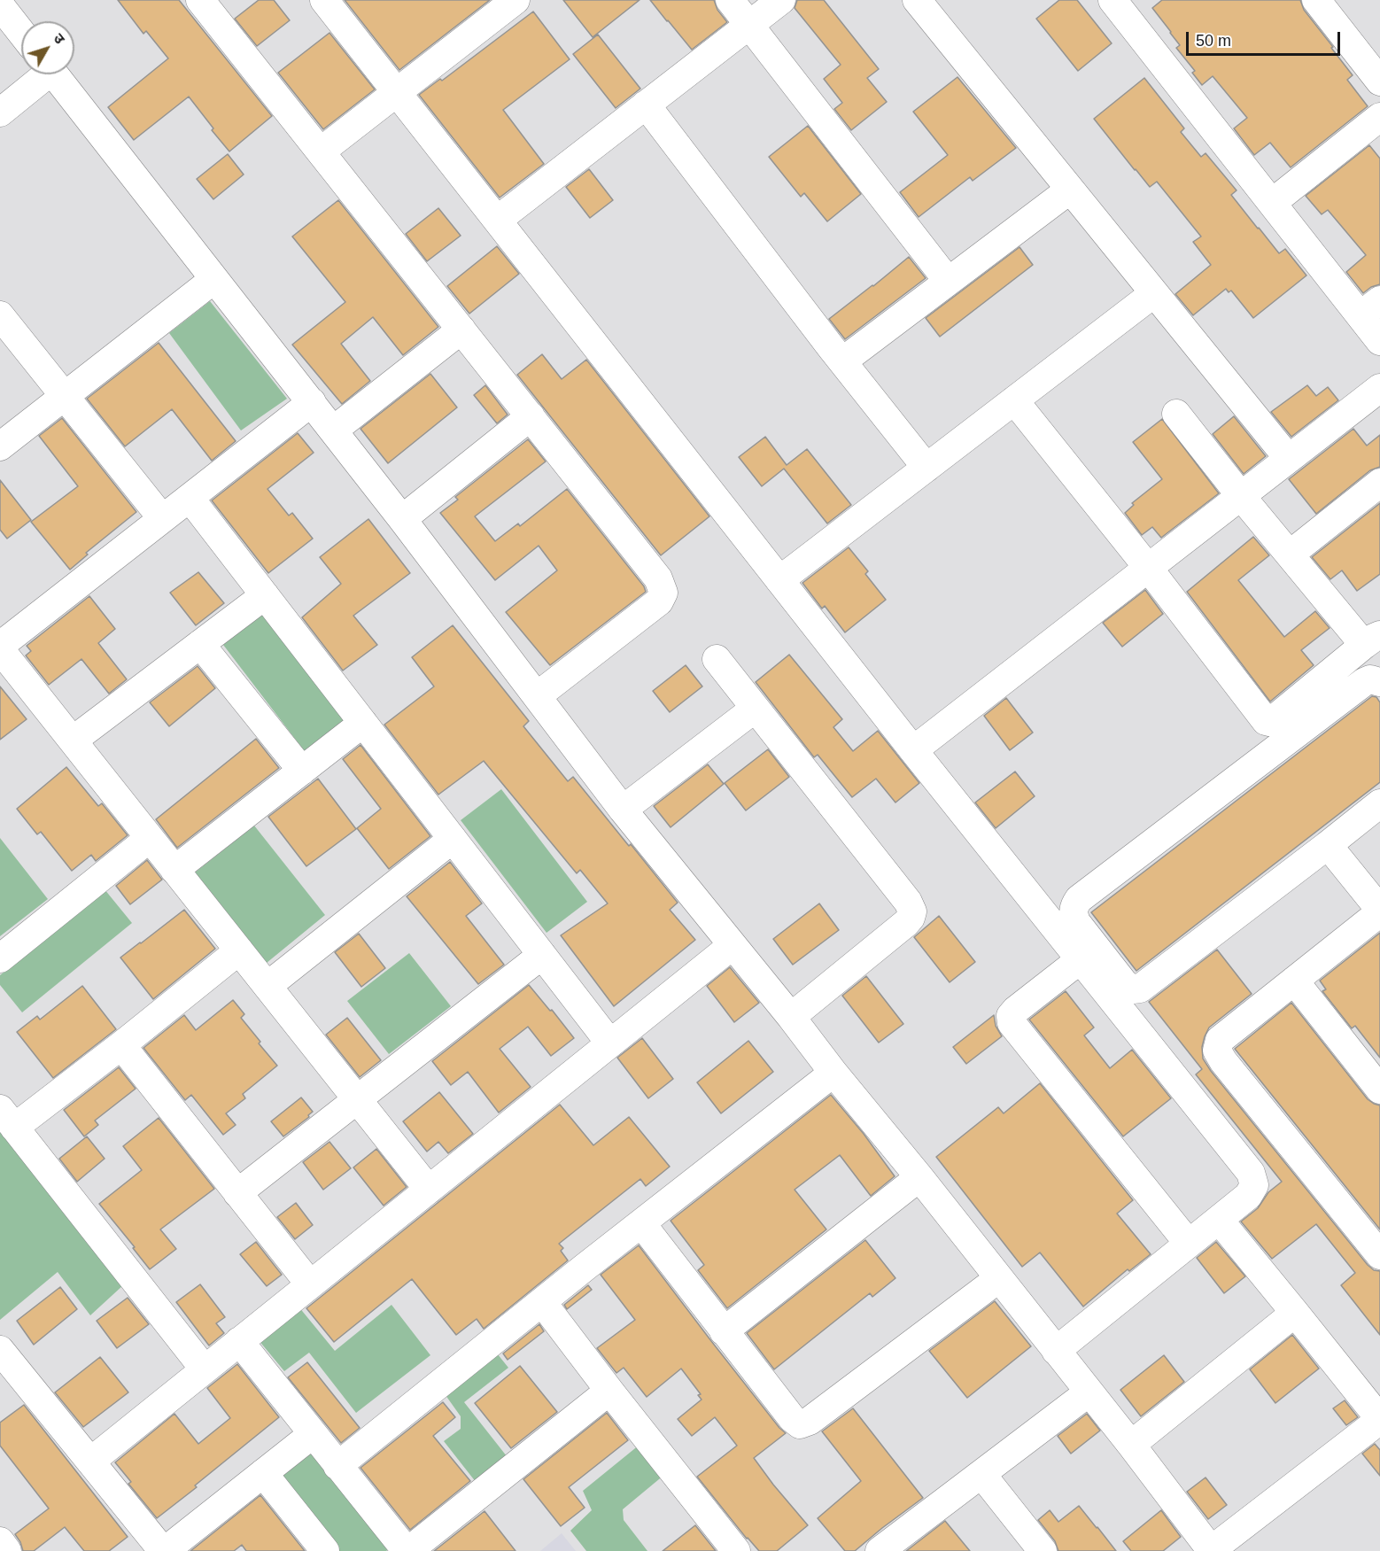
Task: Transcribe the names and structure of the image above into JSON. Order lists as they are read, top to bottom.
{
  "scale_bar": "50 m",
  "north": "top right"
}
